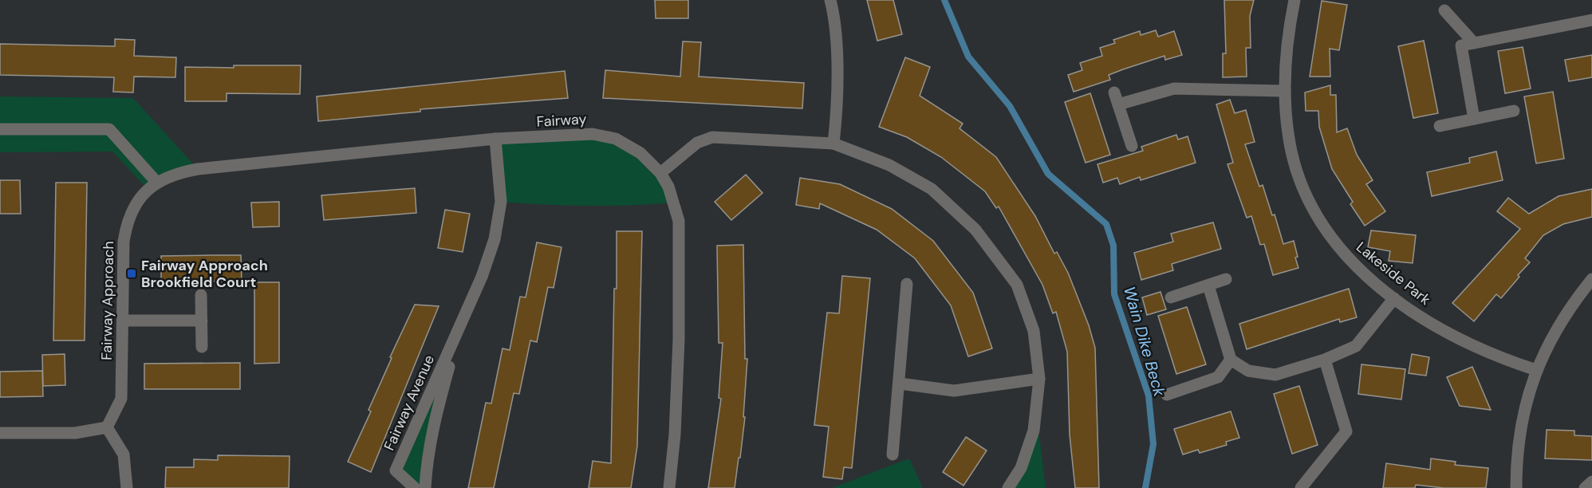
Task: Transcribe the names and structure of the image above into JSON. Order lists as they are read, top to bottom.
{
  "streets": {
    "street": [
      "Fairway",
      "Lakeside Park",
      "Fairway Approach",
      "Fairway Avenue"
    ]
  },
  "crossings": [
    ["Fairway", "Fairway Approach"],
    ["Fairway", "Fairway Avenue"]
  ],
  "water": ["Wain Dike Beck"],
  "places": {
    "transit": ["Fairway Approach Brookfield Court"]
  }
}
